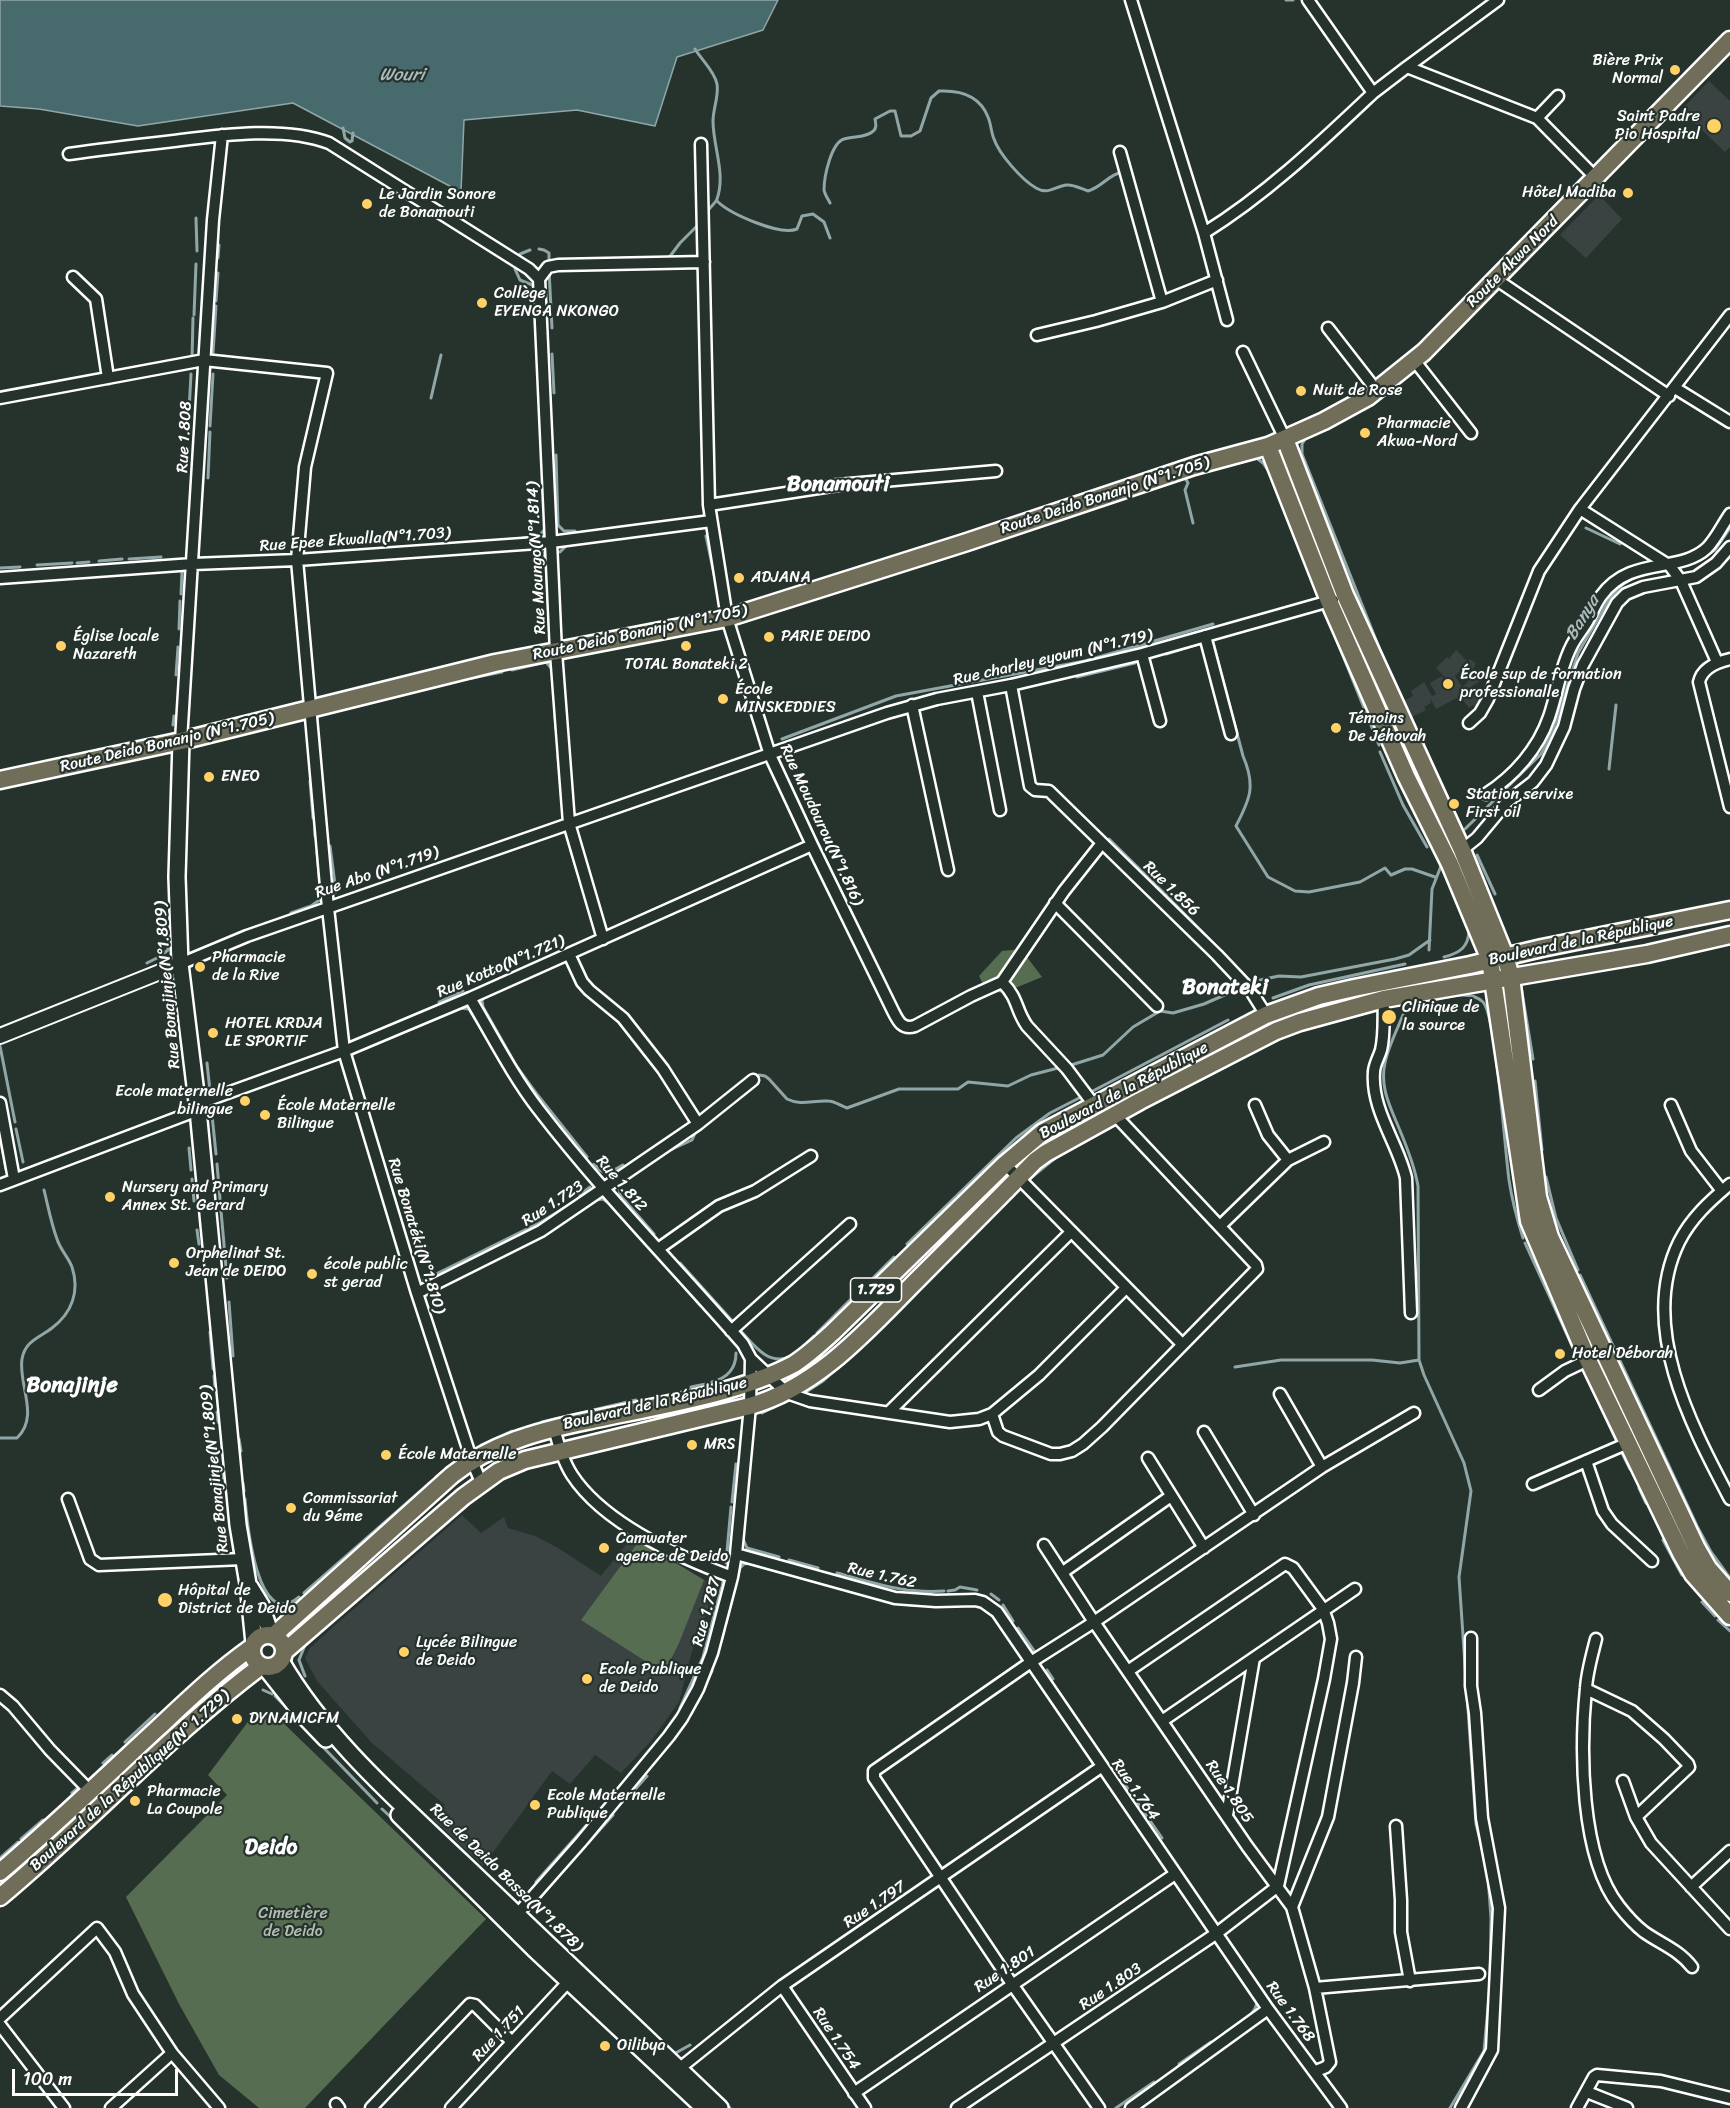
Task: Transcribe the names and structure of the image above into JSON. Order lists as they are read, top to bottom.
{
  "streets": {
    "main road": [
      "Route Akwa Nord",
      "Route Deido Bonanjo (N°1.705)",
      "Boulevard de la République",
      "Rue Bonajinje(N°1.809)",
      "1.729",
      "Boulevard de la République(N° 1.729)",
      "Rue de Deido Bassa(N°1.878)"
    ],
    "street": [
      "Rue 1.808",
      "Rue Epee Ekwalla(N°1.703)",
      "Rue Moungo(N°1.814)",
      "Rue charley eyoum (N°1.719)",
      "Rue Moudourou(N°1.816)",
      "Rue Abo (N°1.719)",
      "Rue 1.856",
      "Rue Kotto(N°1.721)",
      "Rue 1.812",
      "Rue 1.723",
      "Rue Bonatéki(N°1.810)",
      "Rue 1.762",
      "Rue 1.787",
      "Rue 1.764",
      "Rue 1.805",
      "Rue 1.797",
      "Rue 1.801",
      "Rue 1.803",
      "Rue 1.768",
      "Rue 1.751",
      "Rue 1.754"
    ]
  },
  "crossings": [
    ["Route Akwa Nord", "Route Deido Bonanjo (N°1.705)"],
    ["Rue 1.808", "Route Deido Bonanjo (N°1.705)"],
    ["Rue 1.808", "Rue Epee Ekwalla(N°1.703)"],
    ["Rue 1.808", "Rue Bonajinje(N°1.809)"],
    ["Rue 1.808", "Rue Bonatéki(N°1.810)"],
    ["Route Deido Bonanjo (N°1.705)", "Rue Moungo(N°1.814)"],
    ["Route Deido Bonanjo (N°1.705)", "Rue Moudourou(N°1.816)"],
    ["Route Deido Bonanjo (N°1.705)", "Rue Bonajinje(N°1.809)"],
    ["Route Deido Bonanjo (N°1.705)", "Rue Bonatéki(N°1.810)"],
    ["Rue Epee Ekwalla(N°1.703)", "Rue Moungo(N°1.814)"],
    ["Rue Epee Ekwalla(N°1.703)", "Rue Moudourou(N°1.816)"],
    ["Rue Epee Ekwalla(N°1.703)", "Rue Bonatéki(N°1.810)"],
    ["Rue Moungo(N°1.814)", "Rue Abo (N°1.719)"],
    ["Rue Moungo(N°1.814)", "Rue Kotto(N°1.721)"],
    ["Rue charley eyoum (N°1.719)", "Rue Moudourou(N°1.816)"],
    ["Rue charley eyoum (N°1.719)", "Rue Abo (N°1.719)"],
    ["Rue charley eyoum (N°1.719)", "Rue 1.856"],
    ["Rue Moudourou(N°1.816)", "Rue Abo (N°1.719)"],
    ["Rue Moudourou(N°1.816)", "Rue Kotto(N°1.721)"],
    ["Rue Abo (N°1.719)", "Rue Bonajinje(N°1.809)"],
    ["Rue Abo (N°1.719)", "Rue Bonatéki(N°1.810)"],
    ["Rue 1.856", "Boulevard de la République"],
    ["Boulevard de la République", "Rue Bonajinje(N°1.809)"],
    ["Boulevard de la République", "Rue 1.812"],
    ["Boulevard de la République", "Rue Bonatéki(N°1.810)"],
    ["Boulevard de la République", "Rue 1.787"],
    ["Boulevard de la République", "Boulevard de la République(N° 1.729)"],
    ["Boulevard de la République", "Rue de Deido Bassa(N°1.878)"],
    ["Rue Kotto(N°1.721)", "Rue Bonajinje(N°1.809)"],
    ["Rue Kotto(N°1.721)", "Rue 1.812"],
    ["Rue Kotto(N°1.721)", "Rue Bonatéki(N°1.810)"],
    ["Rue Bonajinje(N°1.809)", "Boulevard de la République(N° 1.729)"],
    ["Rue Bonajinje(N°1.809)", "Rue de Deido Bassa(N°1.878)"],
    ["Rue 1.812", "Rue 1.723"],
    ["Rue 1.723", "Rue Bonatéki(N°1.810)"],
    ["Rue 1.762", "Rue 1.787"],
    ["Rue 1.762", "Rue 1.764"],
    ["Rue 1.787", "Rue de Deido Bassa(N°1.878)"],
    ["Boulevard de la République(N° 1.729)", "Rue de Deido Bassa(N°1.878)"],
    ["Rue 1.764", "Rue 1.797"],
    ["Rue 1.764", "Rue 1.801"],
    ["Rue 1.764", "Rue 1.803"],
    ["Rue 1.764", "Rue 1.768"],
    ["Rue 1.805", "Rue 1.803"],
    ["Rue 1.805", "Rue 1.768"],
    ["Rue de Deido Bassa(N°1.878)", "Rue 1.797"],
    ["Rue de Deido Bassa(N°1.878)", "Rue 1.751"],
    ["Rue 1.797", "Rue 1.754"],
    ["Rue 1.801", "Rue 1.754"],
    ["Rue 1.803", "Rue 1.768"]
  ],
  "districts": [
    "Bonamouti",
    "Bonateki",
    "Bonajinje",
    "Deido"
  ],
  "water": ["Wouri", "Banya"],
  "parks": ["Cimetière de Deido"],
  "places": [
    "Bière Prix Normal",
    "Saint Padre Pio Hospital",
    "Hôtel Madiba",
    "Le Jardin Sonore de Bonamouti",
    "Collège EYENGA NKONGO",
    "Nuit de Rose",
    "Pharmacie Akwa-Nord",
    "ADJANA",
    "PARIE DEIDO",
    "Église locale Nazareth",
    "TOTAL Bonateki 2",
    "École sup de formation professionalle",
    "École MINSKEDDIES",
    "Témoins De Jéhovah",
    "ENEO",
    "Station servixe First oil",
    "Pharmacie de la Rive",
    "Clinique de la source",
    "HOTEL KRDJA LE SPORTIF",
    "Ecole maternelle bilingue",
    "École Maternelle Bilingue",
    "Nursery and Primary Annex St. Gerard",
    "Orphelinat St. Jean de DEIDO",
    "école public st gerad",
    "Hotel Déborah",
    "MRS",
    "École Maternelle",
    "Commissariat du 9éme",
    "Camwater agence de Deido",
    "Hôpital de District de Deido",
    "Lycée Bilingue de Deido",
    "Ecole Publique de Deido",
    "DYNAMICFM",
    "Pharmacie La Coupole",
    "Ecole Maternelle Publique",
    "Oilibya"
  ],
  "scale_bar": "100 m"
}
